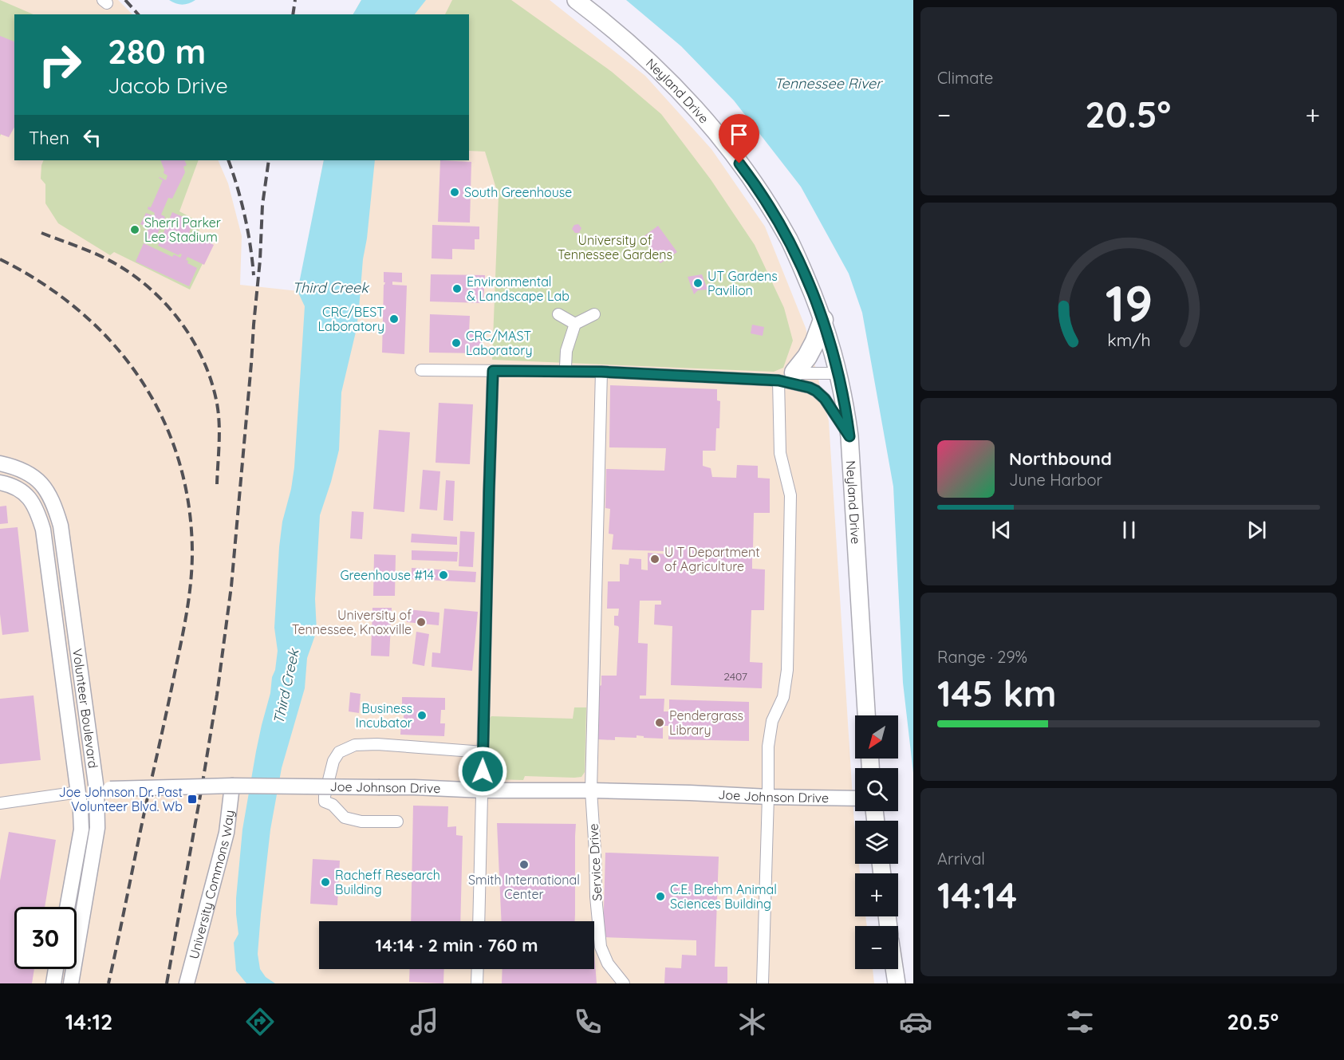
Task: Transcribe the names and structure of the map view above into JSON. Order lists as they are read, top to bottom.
{
  "streets": {
    "main road": ["Neyland Drive"],
    "street": [
      "Volunteer Boulevard",
      "Joe Johnson Drive",
      "Service Drive",
      "University Commons Way"
    ]
  },
  "crossings": [
    ["Volunteer Boulevard", "Joe Johnson Drive"],
    ["Joe Johnson Drive", "Service Drive"],
    ["Joe Johnson Drive", "University Commons Way"]
  ],
  "water": ["Tennessee River", "Third Creek"],
  "parks": ["University of Tennessee Gardens"],
  "places": {
    "other": [
      "South Greenhouse",
      "Sherri Parker Lee Stadium",
      "UT Gardens Pavilion",
      "Environmental & Landscape Lab",
      "CRC/BEST Laboratory",
      "CRC/MAST Laboratory",
      "U T Department of Agriculture",
      "Greenhouse #14",
      "University of Tennessee, Knoxville",
      "Business Incubator",
      "Pendergrass Library",
      "Smith International Center",
      "Racheff Research Building",
      "C.E. Brehm Animal Sciences Building"
    ],
    "transit": ["Joe Johnson Dr. Past Volunteer Blvd. Wb"]
  },
  "house_numbers": ["2407"],
  "north": "bottom left",
  "page": {
    "tile": [
      "Climate",
      ["Range · 29%", "145 km"],
      ["Arrival", "14:14"]
    ],
    "turn": ["280 m", "Jacob Drive"],
    "heat": ["−", "20.5°", "+"],
    "then": "Then",
    "song": ["Northbound", "June Harbor"],
    "map_buttons": ["+", "−"],
    "limit": "30",
    "trip": "14:14 · 2 min · 760 m",
    "tabs": ["14:12", "20.5°"],
    "gauge": ["19", "km/h"]
  }
}
